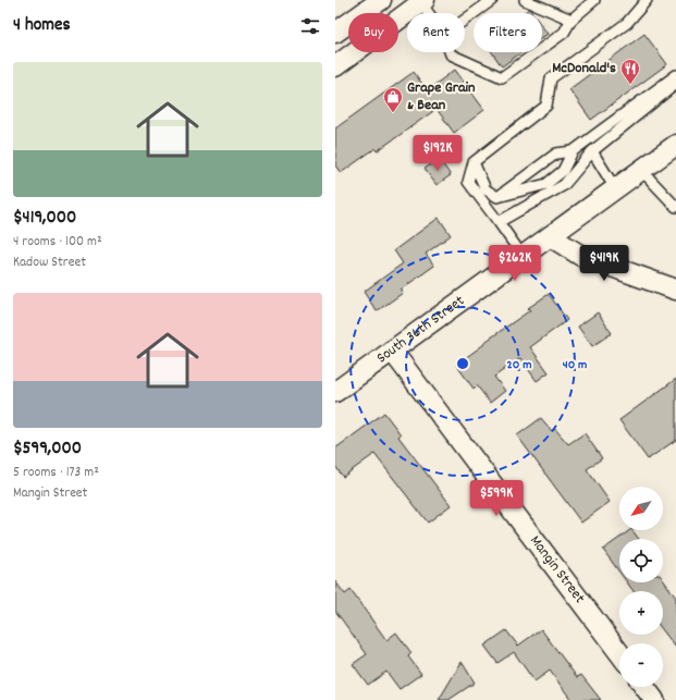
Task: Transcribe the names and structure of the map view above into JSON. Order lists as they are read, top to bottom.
{
  "streets": {
    "street": ["South 36th Street", "Mangin Street"]
  },
  "crossings": [
    ["South 36th Street", "Mangin Street"]
  ],
  "places": {
    "restaurant": ["McDonald's"],
    "shop": ["Grape Grain & Bean"]
  },
  "north": "bottom left",
  "page": {
    "heading": "4 homes",
    "chip": ["Buy", "Rent", "Filters"],
    "list": [
      {
        "name": "$419,000",
        "note": "4 rooms · 100 m² · Kadow Street"
      },
      {
        "name": "$599,000",
        "note": "5 rooms · 173 m² · Mangin Street"
      }
    ],
    "price": [
      "$192K",
      "$262K",
      "$419K",
      "$599K"
    ],
    "map_buttons": ["+", "−"]
  },
  "rings": ["20 m", "40 m"]
}
